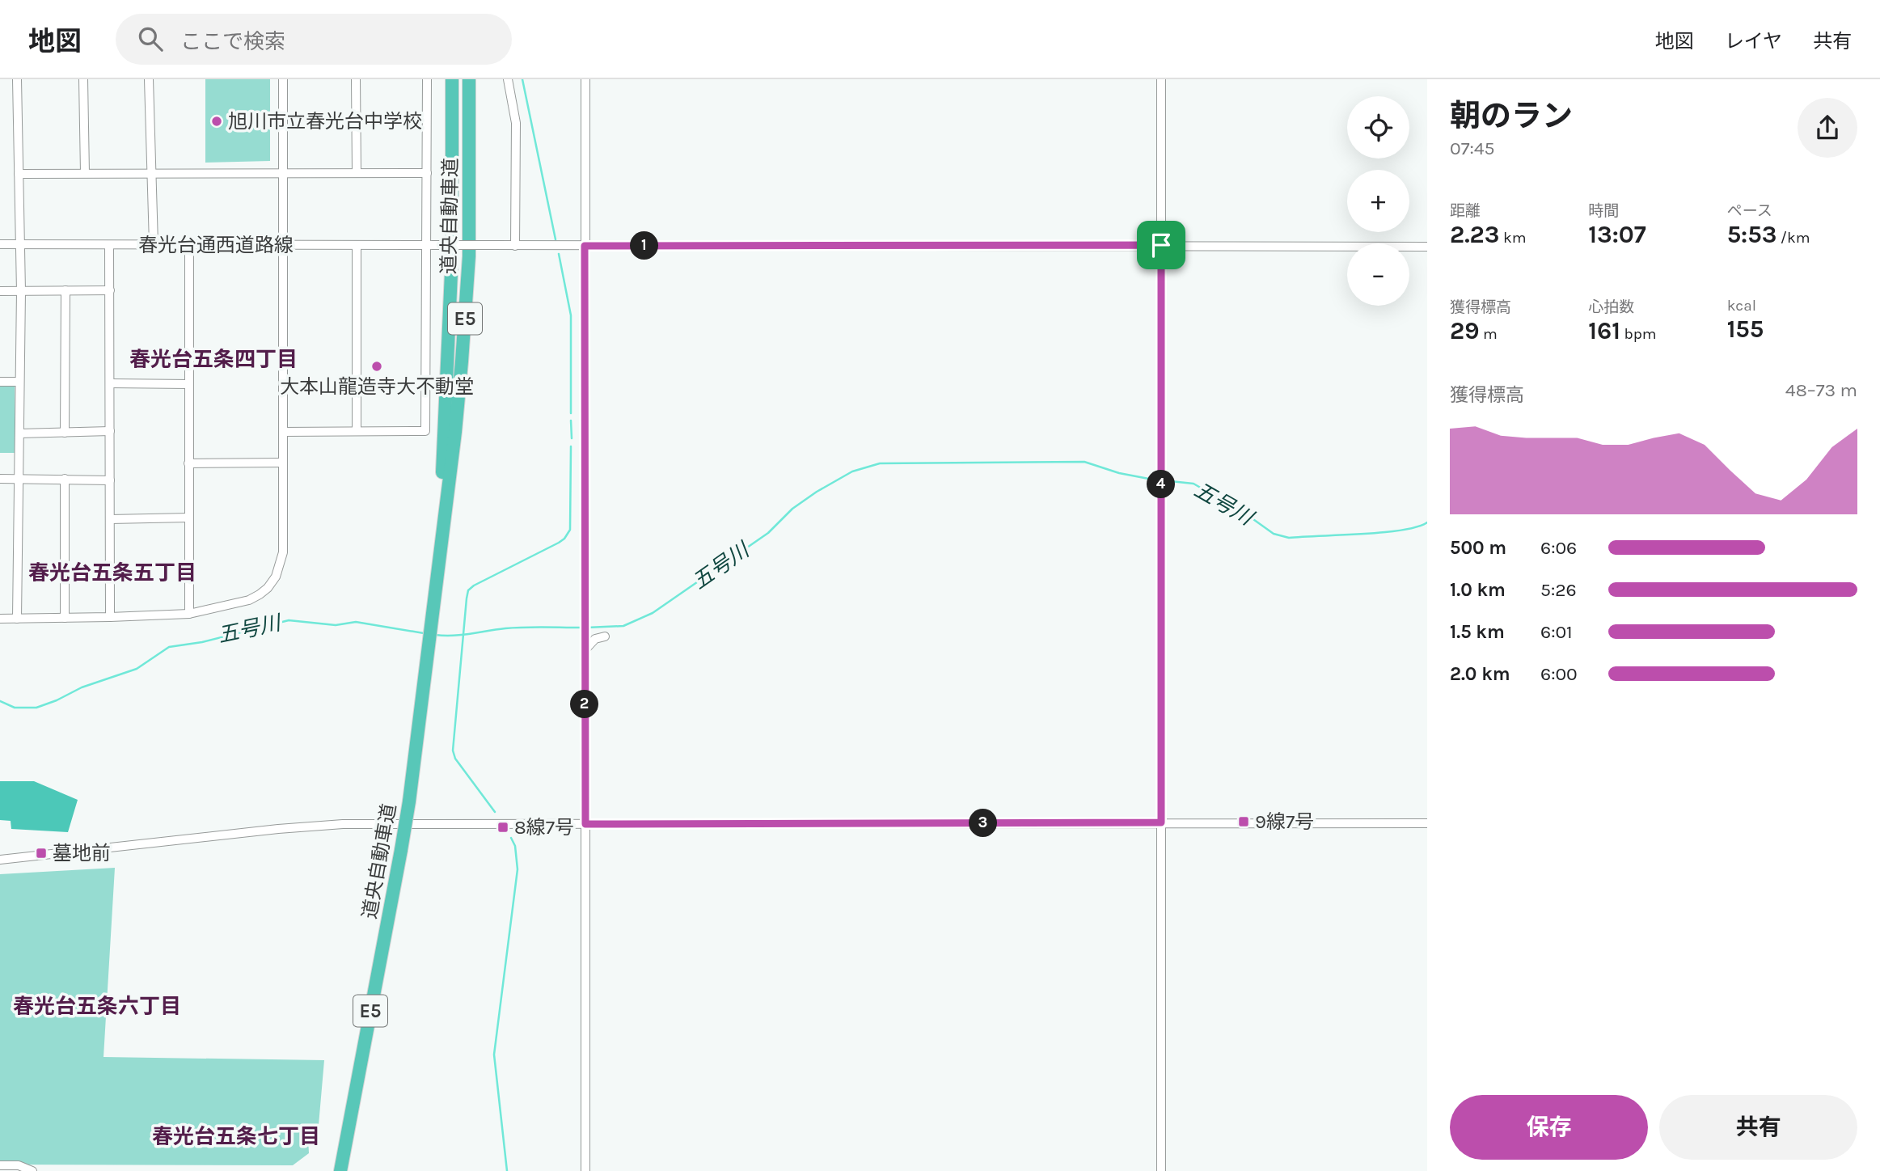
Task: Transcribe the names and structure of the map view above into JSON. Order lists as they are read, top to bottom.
{
  "streets": {
    "highway": ["道央自動車道", "E5"],
    "street": ["春光台通西道路線"]
  },
  "districts": [
    "春光台五条四丁目",
    "春光台五条五丁目",
    "春光台五条六丁目",
    "春光台五条七丁目"
  ],
  "water": ["五号川"],
  "places": {
    "other": ["旭川市立春光台中学校", "大本山龍造寺大不動堂"],
    "transit": ["9線7号", "8線7号", "墓地前"]
  },
  "page": {
    "header": "地図",
    "search": "ここで検索",
    "nav": ["地図", "レイヤ", "共有"],
    "heading": ["朝のラン", "07:45"],
    "map_buttons": ["+", "−"],
    "stats": [
      ["距離", "2.23 km"],
      ["時間", "13:07"],
      ["ペース", "5:53 /km"],
      ["獲得標高", "29 m"],
      ["心拍数", "161 bpm"],
      ["kcal", "155"]
    ],
    "pins": [
      "1",
      "4",
      "2",
      "3"
    ],
    "chart": ["獲得標高", "48–73 m"],
    "list": [
      {
        "name": "500 m",
        "note": "6:06"
      },
      {
        "name": "1.0 km",
        "note": "5:26"
      },
      {
        "name": "1.5 km",
        "note": "6:01"
      },
      {
        "name": "2.0 km",
        "note": "6:00"
      }
    ],
    "buttons": ["保存", "共有"]
  }
}
